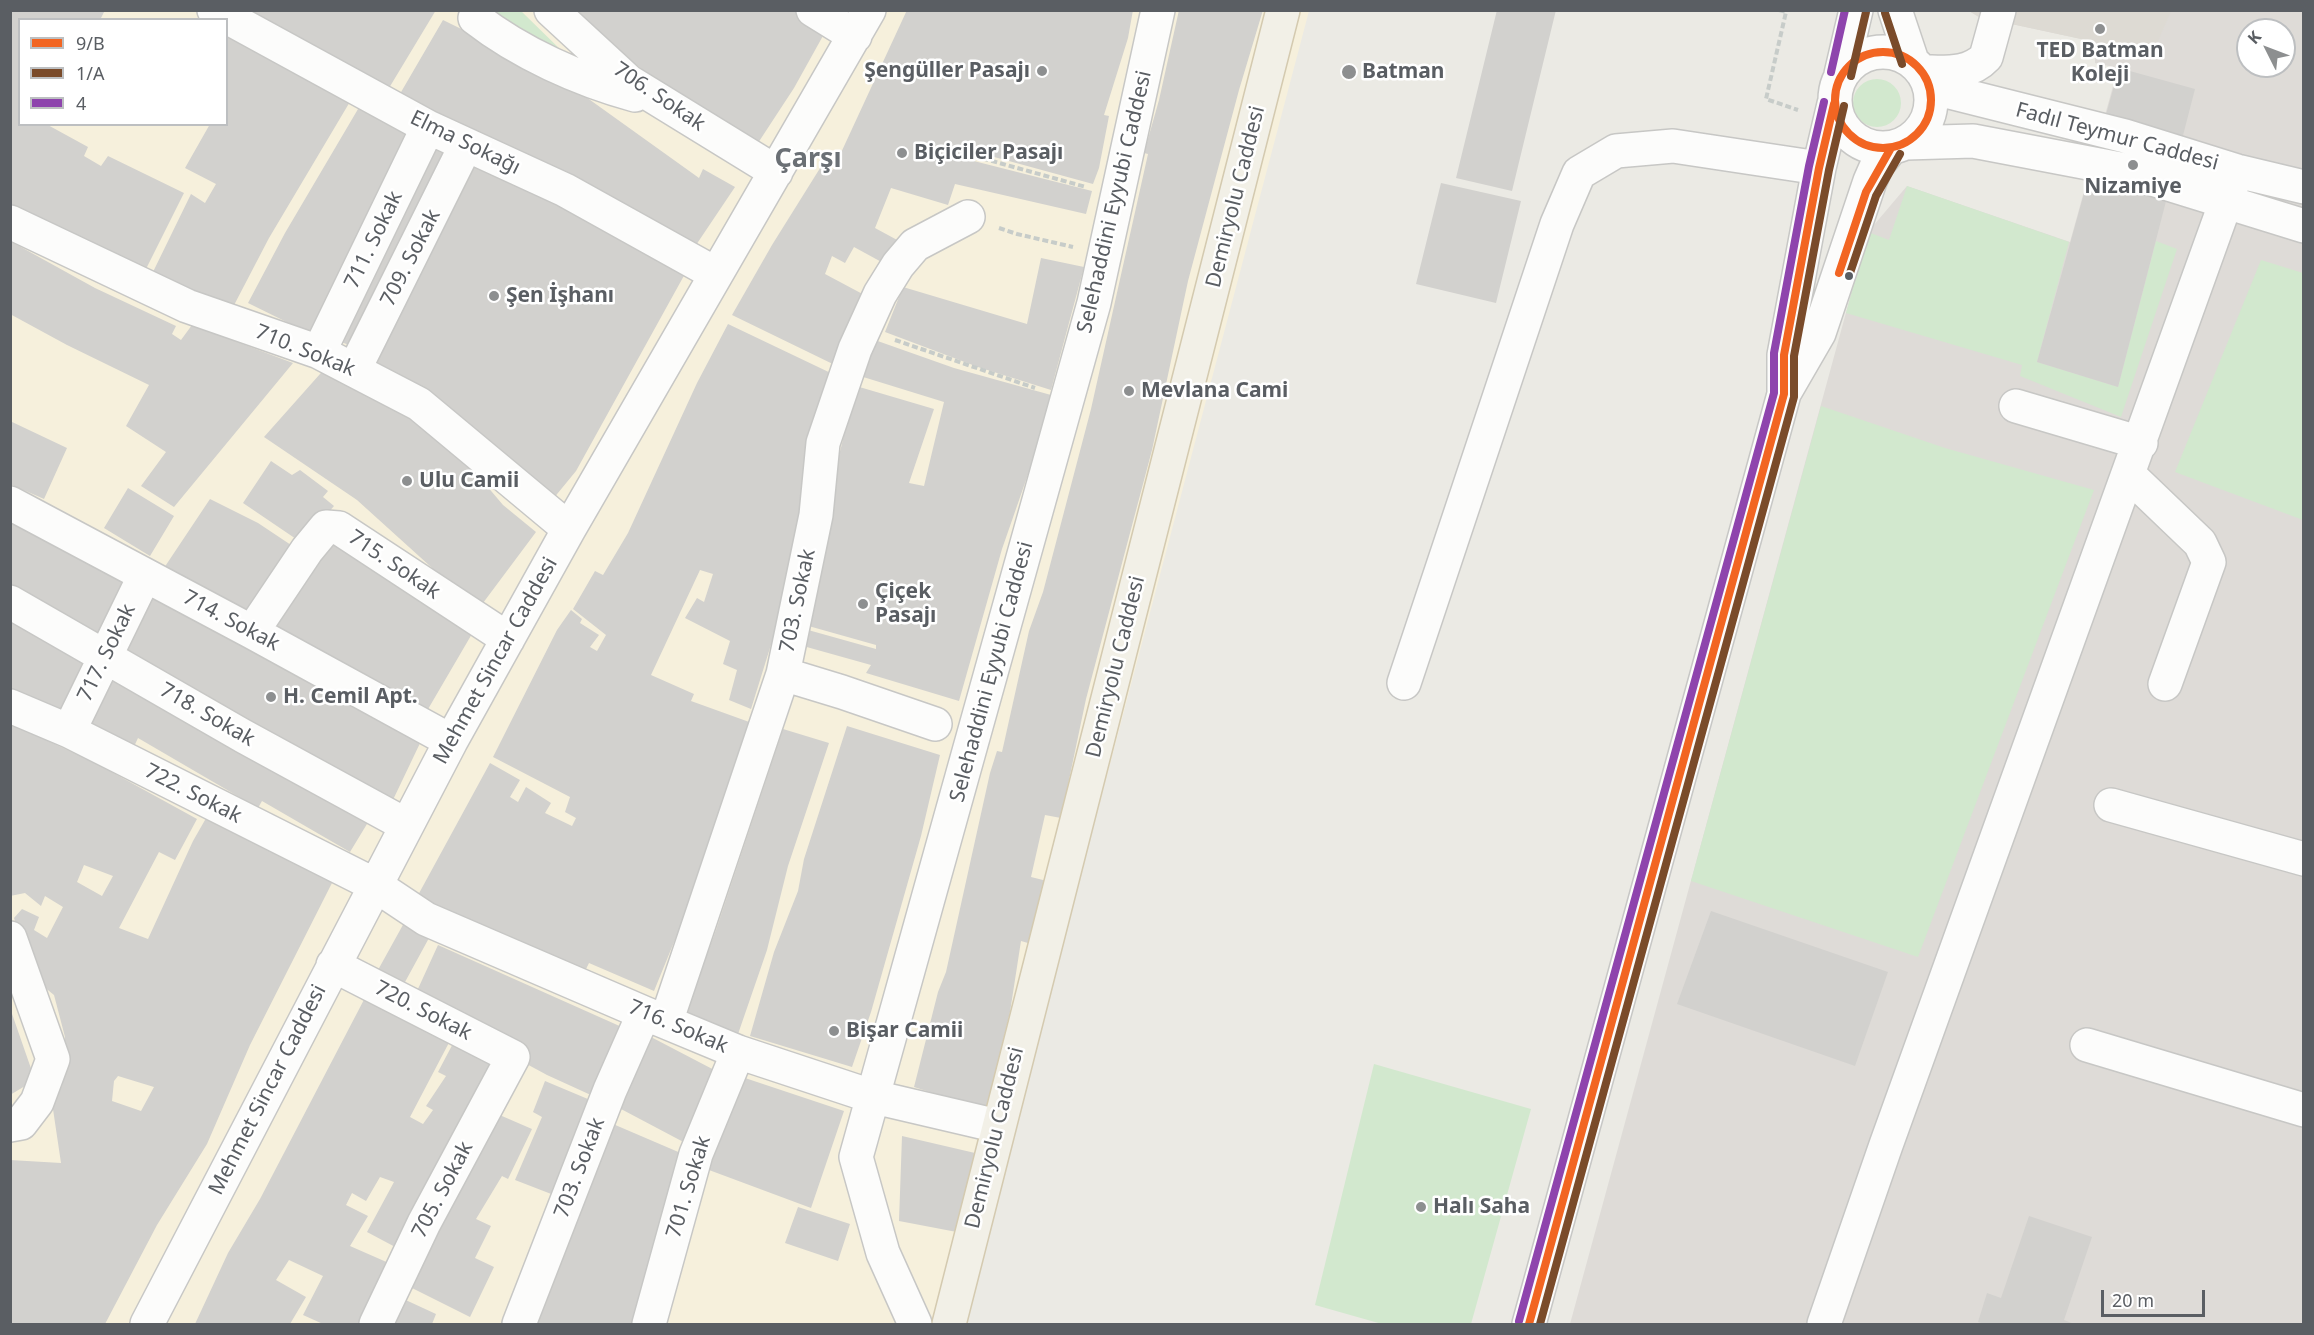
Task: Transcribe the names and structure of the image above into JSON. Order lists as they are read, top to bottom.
{
  "streets": {
    "main road": ["Demiryolu Caddesi"],
    "street": [
      "706. Sokak",
      "Fadıl Teymur Caddesi",
      "Elma Sokağı",
      "Selehaddini Eyyubi Caddesi",
      "711. Sokak",
      "709. Sokak",
      "710. Sokak",
      "715. Sokak",
      "703. Sokak",
      "714. Sokak",
      "717. Sokak",
      "Mehmet Sincar Caddesi",
      "718. Sokak",
      "722. Sokak",
      "720. Sokak",
      "716. Sokak",
      "701. Sokak",
      "705. Sokak"
    ]
  },
  "crossings": [
    ["706. Sokak", "Mehmet Sincar Caddesi"],
    ["Elma Sokağı", "711. Sokak"],
    ["Elma Sokağı", "709. Sokak"],
    ["Elma Sokağı", "Mehmet Sincar Caddesi"],
    ["Demiryolu Caddesi", "716. Sokak"],
    ["Selehaddini Eyyubi Caddesi", "716. Sokak"],
    ["711. Sokak", "710. Sokak"],
    ["709. Sokak", "710. Sokak"],
    ["710. Sokak", "Mehmet Sincar Caddesi"],
    ["715. Sokak", "714. Sokak"],
    ["715. Sokak", "Mehmet Sincar Caddesi"],
    ["703. Sokak", "716. Sokak"],
    ["714. Sokak", "717. Sokak"],
    ["714. Sokak", "Mehmet Sincar Caddesi"],
    ["717. Sokak", "718. Sokak"],
    ["717. Sokak", "722. Sokak"],
    ["Mehmet Sincar Caddesi", "718. Sokak"],
    ["Mehmet Sincar Caddesi", "722. Sokak"],
    ["Mehmet Sincar Caddesi", "720. Sokak"],
    ["Mehmet Sincar Caddesi", "716. Sokak"],
    ["722. Sokak", "716. Sokak"],
    ["720. Sokak", "705. Sokak"],
    ["716. Sokak", "701. Sokak"]
  ],
  "districts": ["Çarşı"],
  "places": [
    "TED Batman Koleji",
    "Şengüller Pasajı",
    "Batman",
    "Biçiciler Pasajı",
    "Nizamiye",
    "Şen İşhanı",
    "Mevlana Cami",
    "Ulu Camii",
    "Çiçek Pasajı",
    "H. Cemil Apt.",
    "Bişar Camii",
    "Halı Saha"
  ],
  "lines": ["transit line 4", "transit line 1/A", "transit line 9/B"],
  "legend": ["9/B", "1/A", "4"],
  "scale_bar": "20 m",
  "north": "top left"
}
